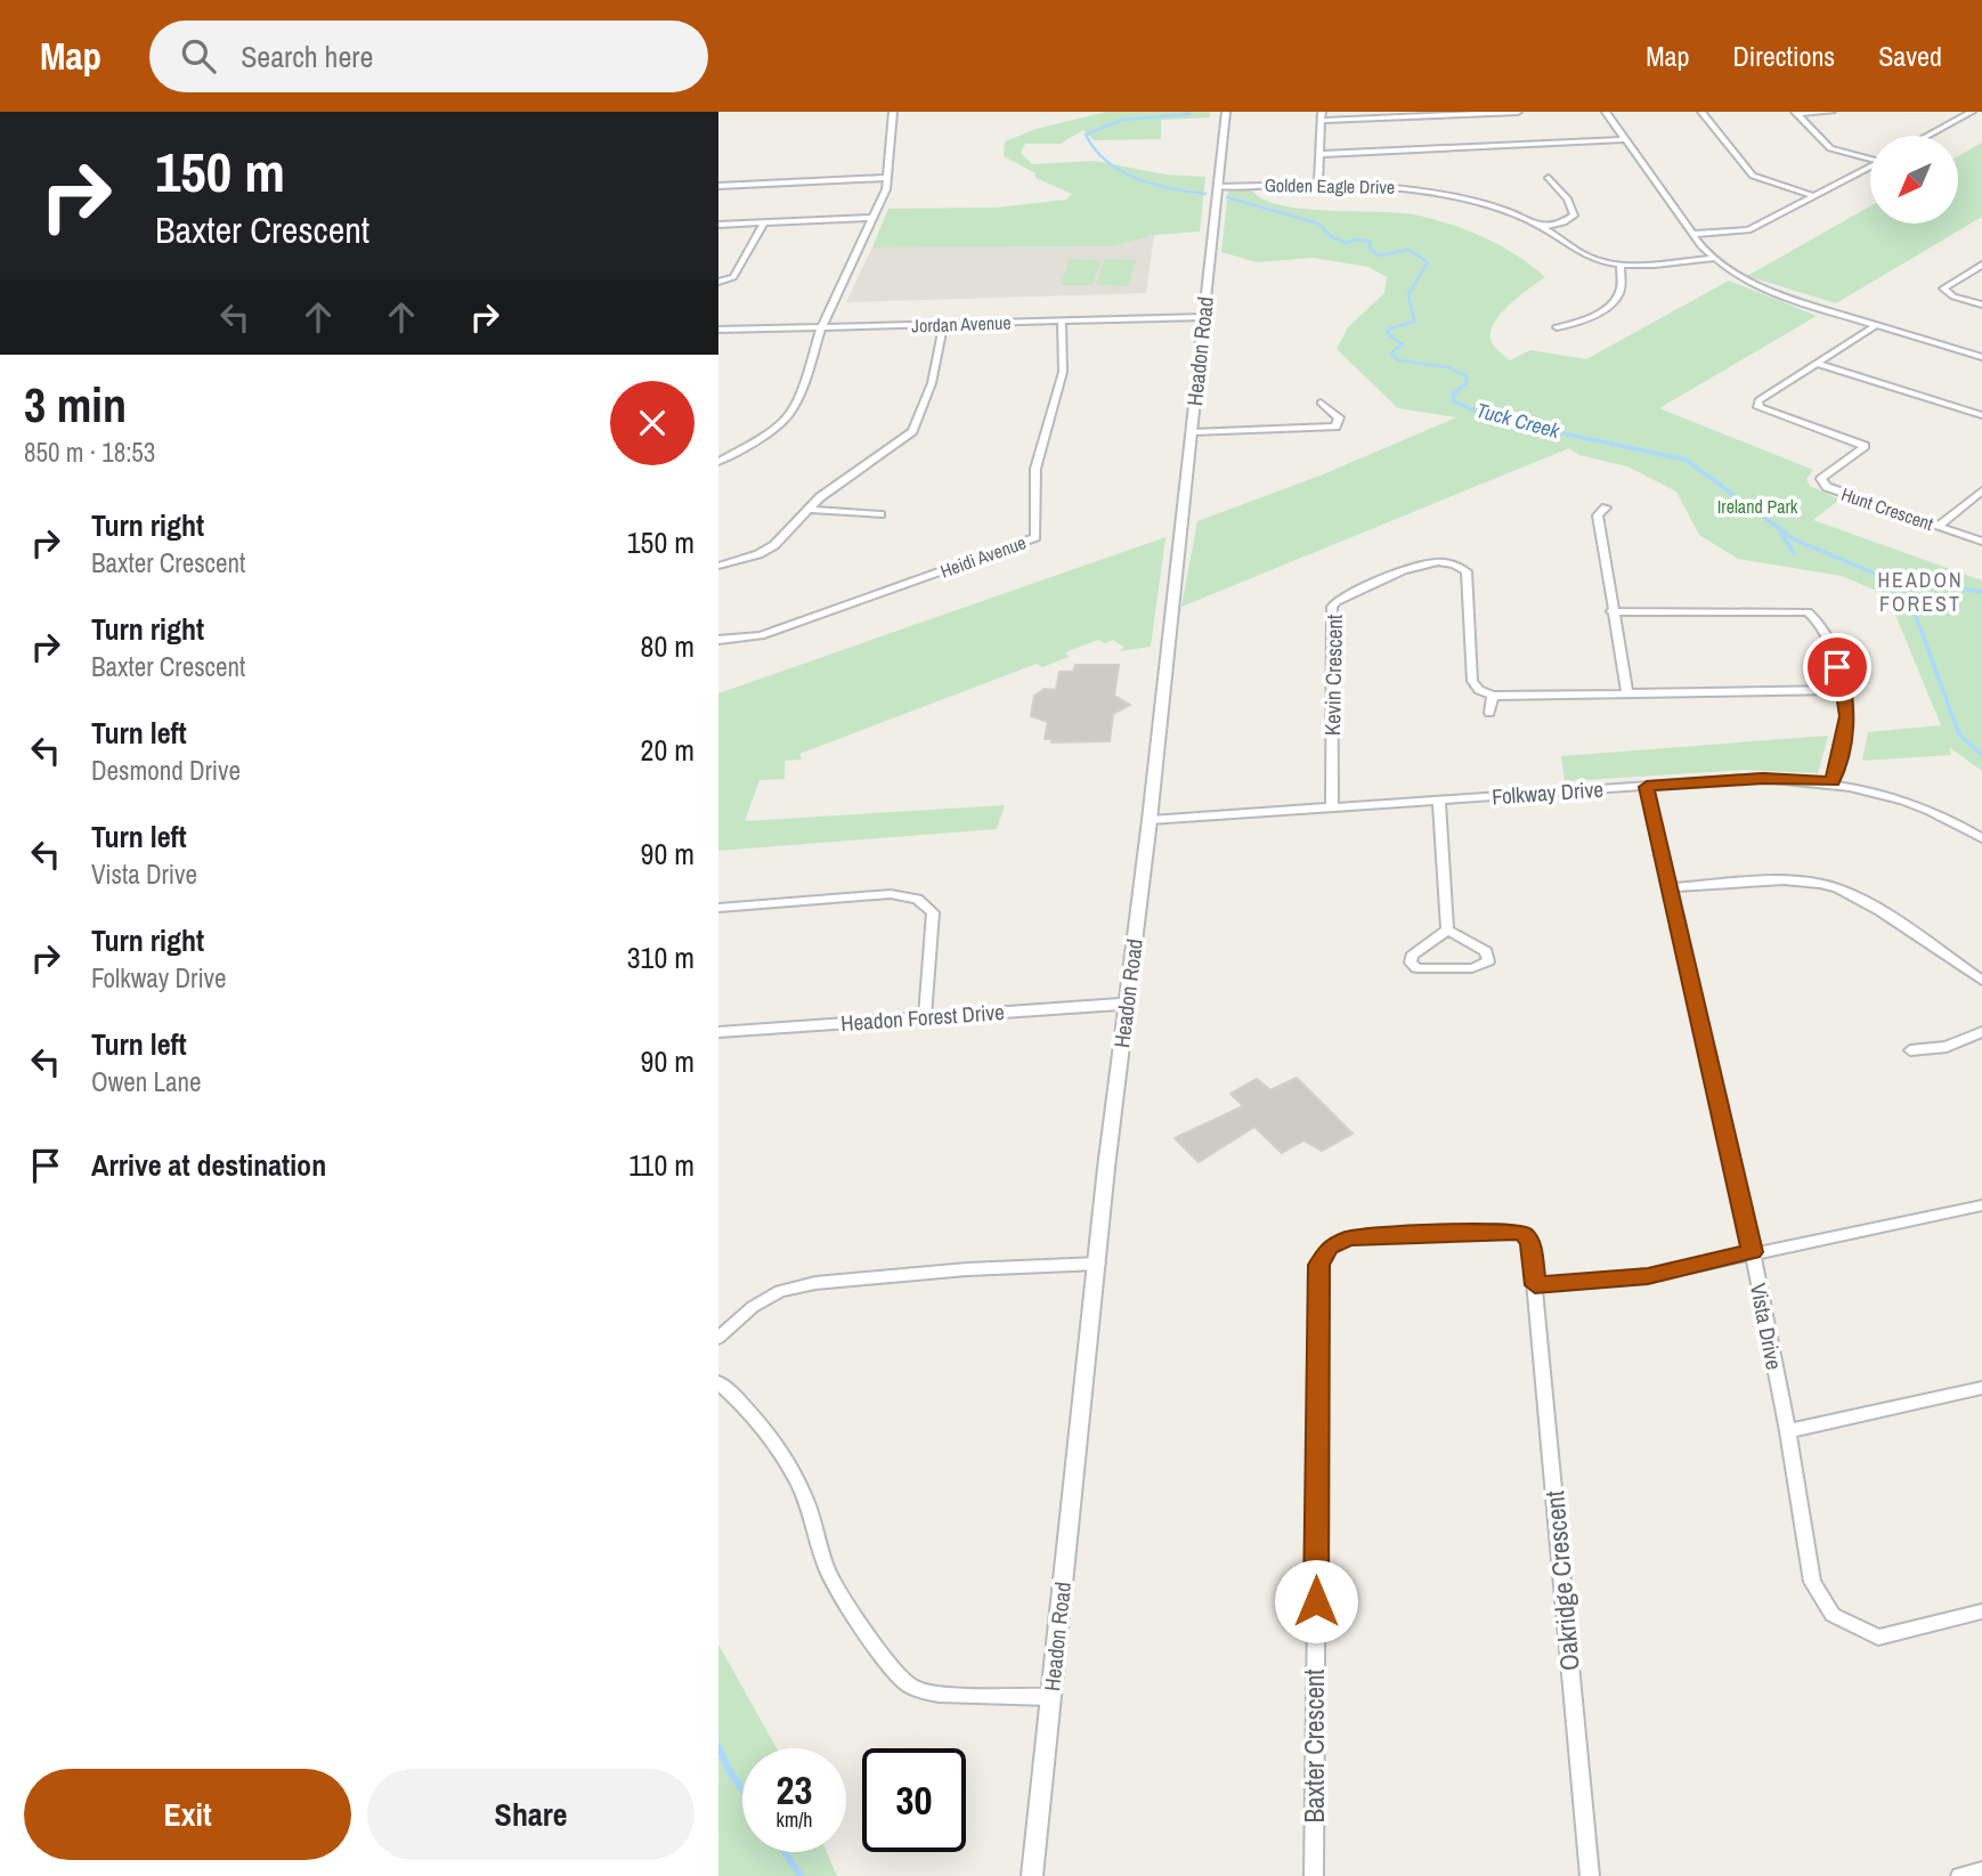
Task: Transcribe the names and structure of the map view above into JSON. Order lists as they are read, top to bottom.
{
  "streets": {
    "street": [
      "Golden Eagle Drive",
      "Jordan Avenue",
      "Headon Road",
      "Hunt Crescent",
      "Heidi Avenue",
      "Kevin Crescent",
      "Folkway Drive",
      "Headon Forest Drive",
      "Vista Drive",
      "Oakridge Crescent",
      "Baxter Crescent"
    ]
  },
  "crossings": [
    ["Golden Eagle Drive", "Headon Road"],
    ["Jordan Avenue", "Headon Road"],
    ["Jordan Avenue", "Heidi Avenue"],
    ["Headon Road", "Folkway Drive"],
    ["Headon Road", "Headon Forest Drive"],
    ["Kevin Crescent", "Folkway Drive"],
    ["Folkway Drive", "Vista Drive"],
    ["Oakridge Crescent", "Baxter Crescent"]
  ],
  "districts": ["HEADON FOREST"],
  "water": ["Tuck Creek"],
  "parks": ["Ireland Park"],
  "north": "bottom left",
  "page": {
    "header": "Map",
    "search": "Search here",
    "nav": ["Map", "Directions", "Saved"],
    "turn": ["150 m", "Baxter Crescent"],
    "heading": ["3 min", "850 m · 18:53"],
    "list": [
      {
        "name": "Turn right",
        "note": "Baxter Crescent",
        "value": "150 m"
      },
      {
        "name": "Turn right",
        "note": "Baxter Crescent",
        "value": "80 m"
      },
      {
        "name": "Turn left",
        "note": "Desmond Drive",
        "value": "20 m"
      },
      {
        "name": "Turn left",
        "note": "Vista Drive",
        "value": "90 m"
      },
      {
        "name": "Turn right",
        "note": "Folkway Drive",
        "value": "310 m"
      },
      {
        "name": "Turn left",
        "note": "Owen Lane",
        "value": "90 m"
      },
      {
        "name": "Arrive at destination",
        "value": "110 m"
      }
    ],
    "speed": "23 km/h",
    "limit": "30",
    "buttons": ["Exit", "Share"]
  }
}
